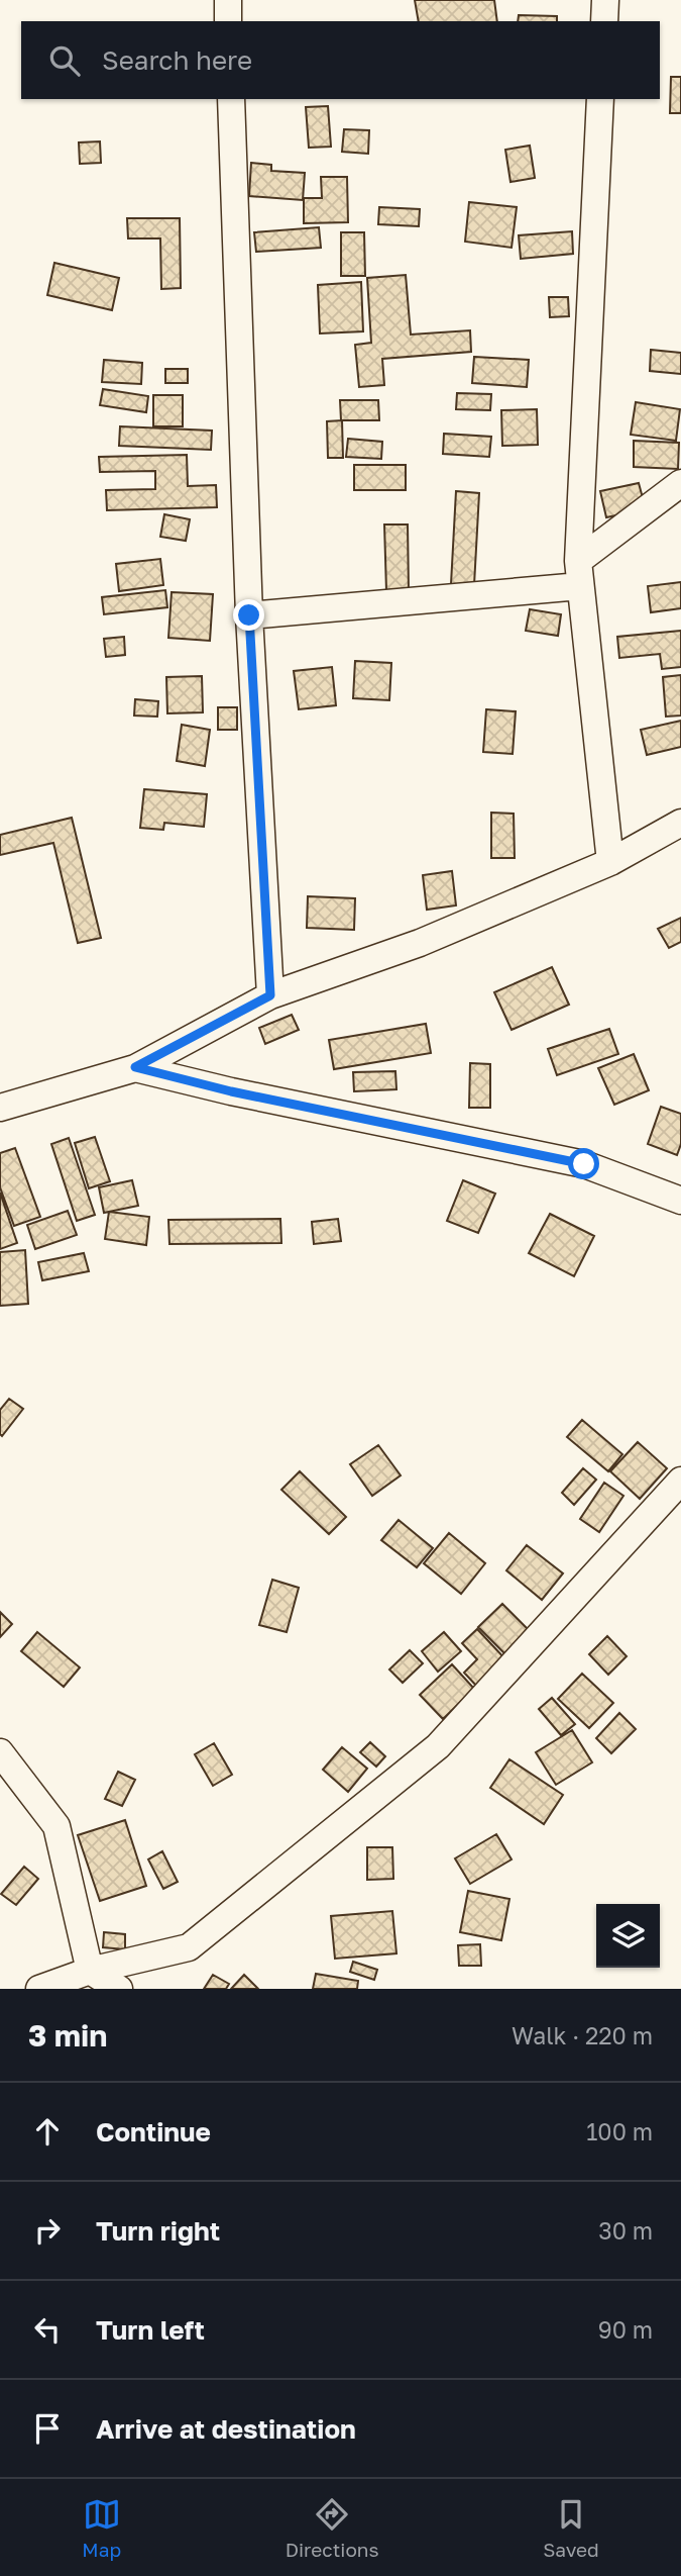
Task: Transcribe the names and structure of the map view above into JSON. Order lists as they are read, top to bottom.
{
  "page": {
    "search": "Search here",
    "heading": ["3 min", "Walk · 220 m"],
    "list": [
      ["Continue", "100 m"],
      ["Turn right", "30 m"],
      ["Turn left", "90 m"],
      "Arrive at destination"
    ],
    "nav": ["Map", "Directions", "Saved"]
  }
}
